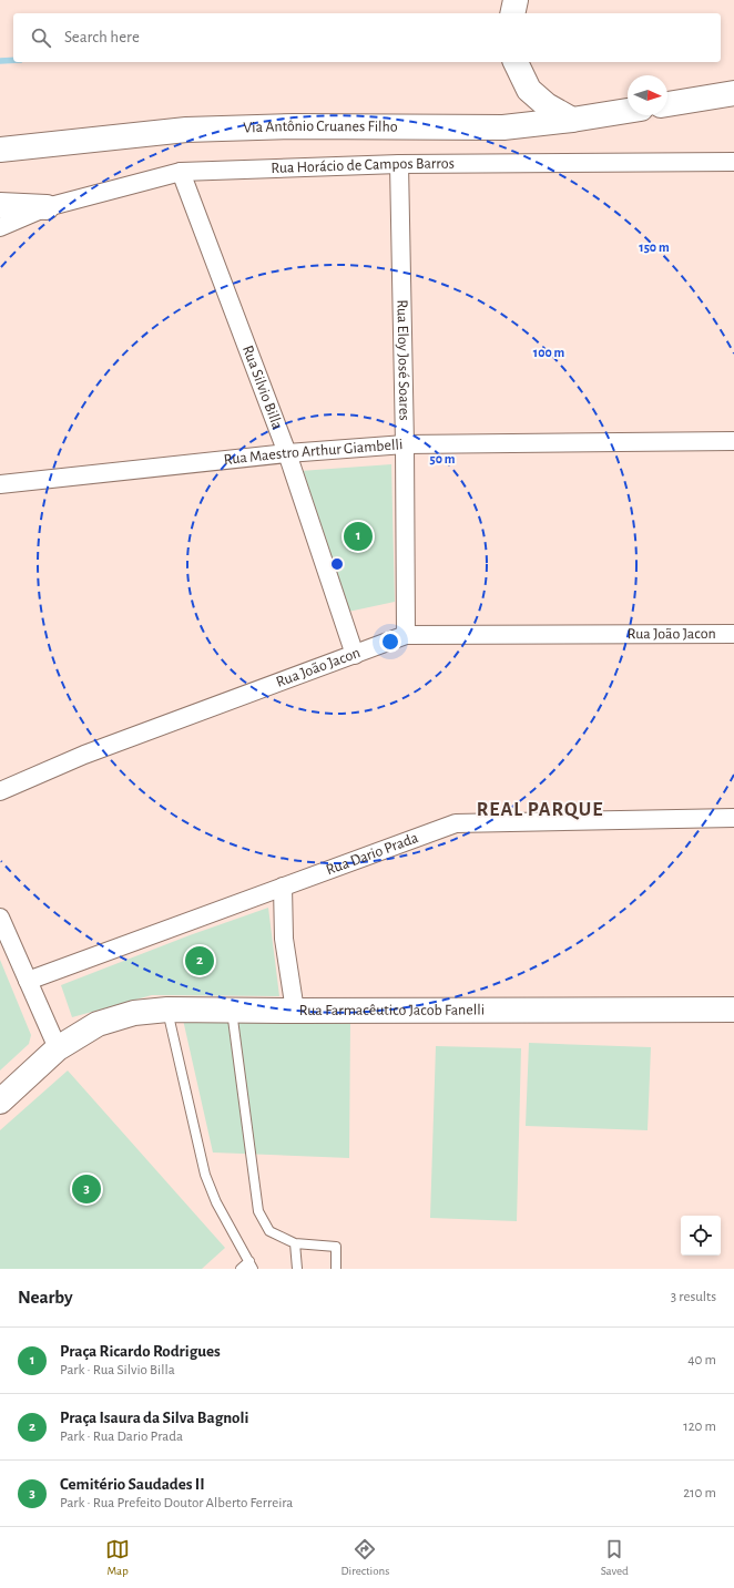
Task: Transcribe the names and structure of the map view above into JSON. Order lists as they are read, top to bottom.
{
  "streets": {
    "main road": ["Via Antônio Cruanes Filho", "Rua Farmacêutico Jacob Fanelli"],
    "street": [
      "Rua Horácio de Campos Barros",
      "Rua Eloy José Soares",
      "Rua Silvio Billa",
      "Rua Maestro Arthur Giambelli",
      "Rua João Jacon",
      "Rua Dario Prada"
    ]
  },
  "crossings": [
    ["Rua Horácio de Campos Barros", "Rua Eloy José Soares"],
    ["Rua Horácio de Campos Barros", "Rua Silvio Billa"],
    ["Rua Eloy José Soares", "Rua Maestro Arthur Giambelli"],
    ["Rua Eloy José Soares", "Rua João Jacon"],
    ["Rua Silvio Billa", "Rua Maestro Arthur Giambelli"],
    ["Rua Silvio Billa", "Rua João Jacon"]
  ],
  "districts": ["REAL PARQUE"],
  "north": "right",
  "page": {
    "search": "Search here",
    "pins": ["1", "2", "3"],
    "heading": ["Nearby", "3 results"],
    "list": [
      {
        "mark": "1",
        "name": "Praça Ricardo Rodrigues",
        "note": "Park · Rua Silvio Billa",
        "value": "40 m"
      },
      {
        "mark": "2",
        "name": "Praça Isaura da Silva Bagnoli",
        "note": "Park · Rua Dario Prada",
        "value": "120 m"
      },
      {
        "mark": "3",
        "name": "Cemitério Saudades II",
        "note": "Park · Rua Prefeito Doutor Alberto Ferreira",
        "value": "210 m"
      }
    ],
    "nav": ["Map", "Directions", "Saved"]
  },
  "rings": ["150 m", "100 m", "50 m"]
}
